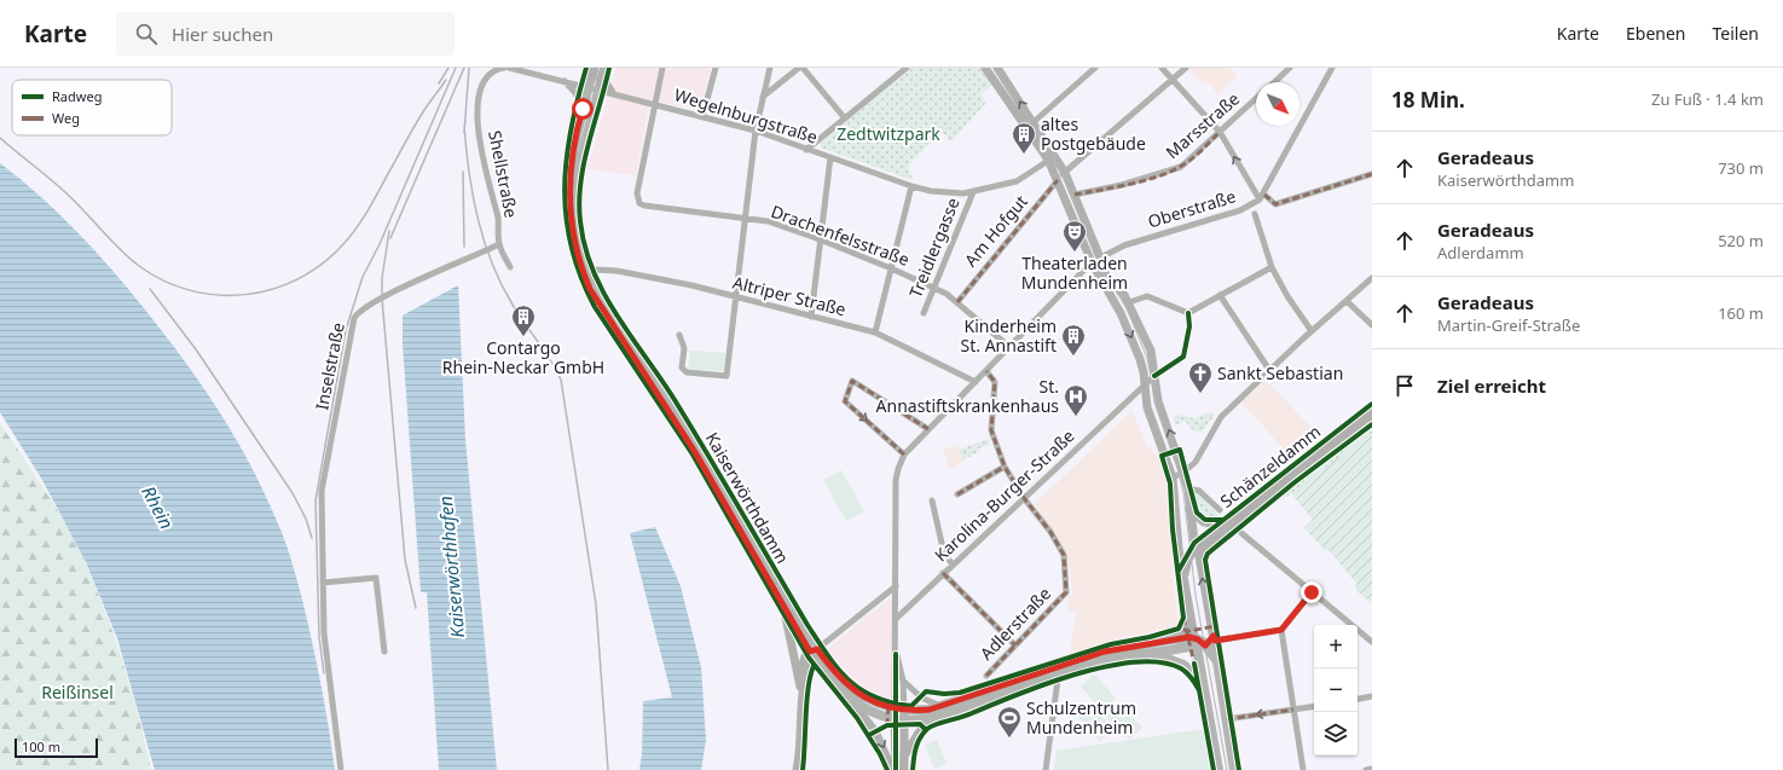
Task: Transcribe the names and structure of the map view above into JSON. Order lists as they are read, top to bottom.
{
  "streets": {
    "main road": ["Kaiserwörthdamm"],
    "street": [
      "Wegelnburgstraße",
      "Marsstraße",
      "Shellstraße",
      "Oberstraße",
      "Am Hofgut",
      "Drachenfelsstraße",
      "Treidlergasse",
      "Altriper Straße",
      "Inselstraße",
      "Schänzeldamm",
      "Karolina-Burger-Straße",
      "Adlerstraße"
    ]
  },
  "crossings": [
    ["Wegelnburgstraße", "Drachenfelsstraße"],
    ["Wegelnburgstraße", "Treidlergasse"],
    ["Wegelnburgstraße", "Kaiserwörthdamm"],
    ["Shellstraße", "Inselstraße"],
    ["Oberstraße", "Drachenfelsstraße"],
    ["Oberstraße", "Altriper Straße"],
    ["Am Hofgut", "Drachenfelsstraße"],
    ["Drachenfelsstraße", "Treidlergasse"],
    ["Altriper Straße", "Kaiserwörthdamm"],
    ["Karolina-Burger-Straße", "Adlerstraße"]
  ],
  "water": ["Rhein", "Kaiserwörthhafen"],
  "parks": ["Zedtwitzpark", "Reißinsel"],
  "places": {
    "building": ["altes Postgebäude", "Contargo Rhein-Neckar GmbH", "Kinderheim St. Annastift"],
    "theatre": ["Theaterladen Mundenheim"],
    "church": ["Sankt Sebastian"],
    "hospital": ["St. Annastiftskrankenhaus"],
    "sports": ["Schulzentrum Mundenheim"]
  },
  "legend": ["Radweg", "Weg"],
  "scale_bar": "100 m",
  "north": "bottom right",
  "page": {
    "header": "Karte",
    "search": "Hier suchen",
    "nav": ["Karte", "Ebenen", "Teilen"],
    "heading": ["18 Min.", "Zu Fuß · 1.4 km"],
    "list": [
      ["Geradeaus", "Kaiserwörthdamm", "730 m"],
      ["Geradeaus", "Adlerdamm", "520 m"],
      ["Geradeaus", "Martin-Greif-Straße", "160 m"],
      "Ziel erreicht"
    ],
    "map_buttons": ["+", "−"],
    "scale": "100 m"
  }
}
